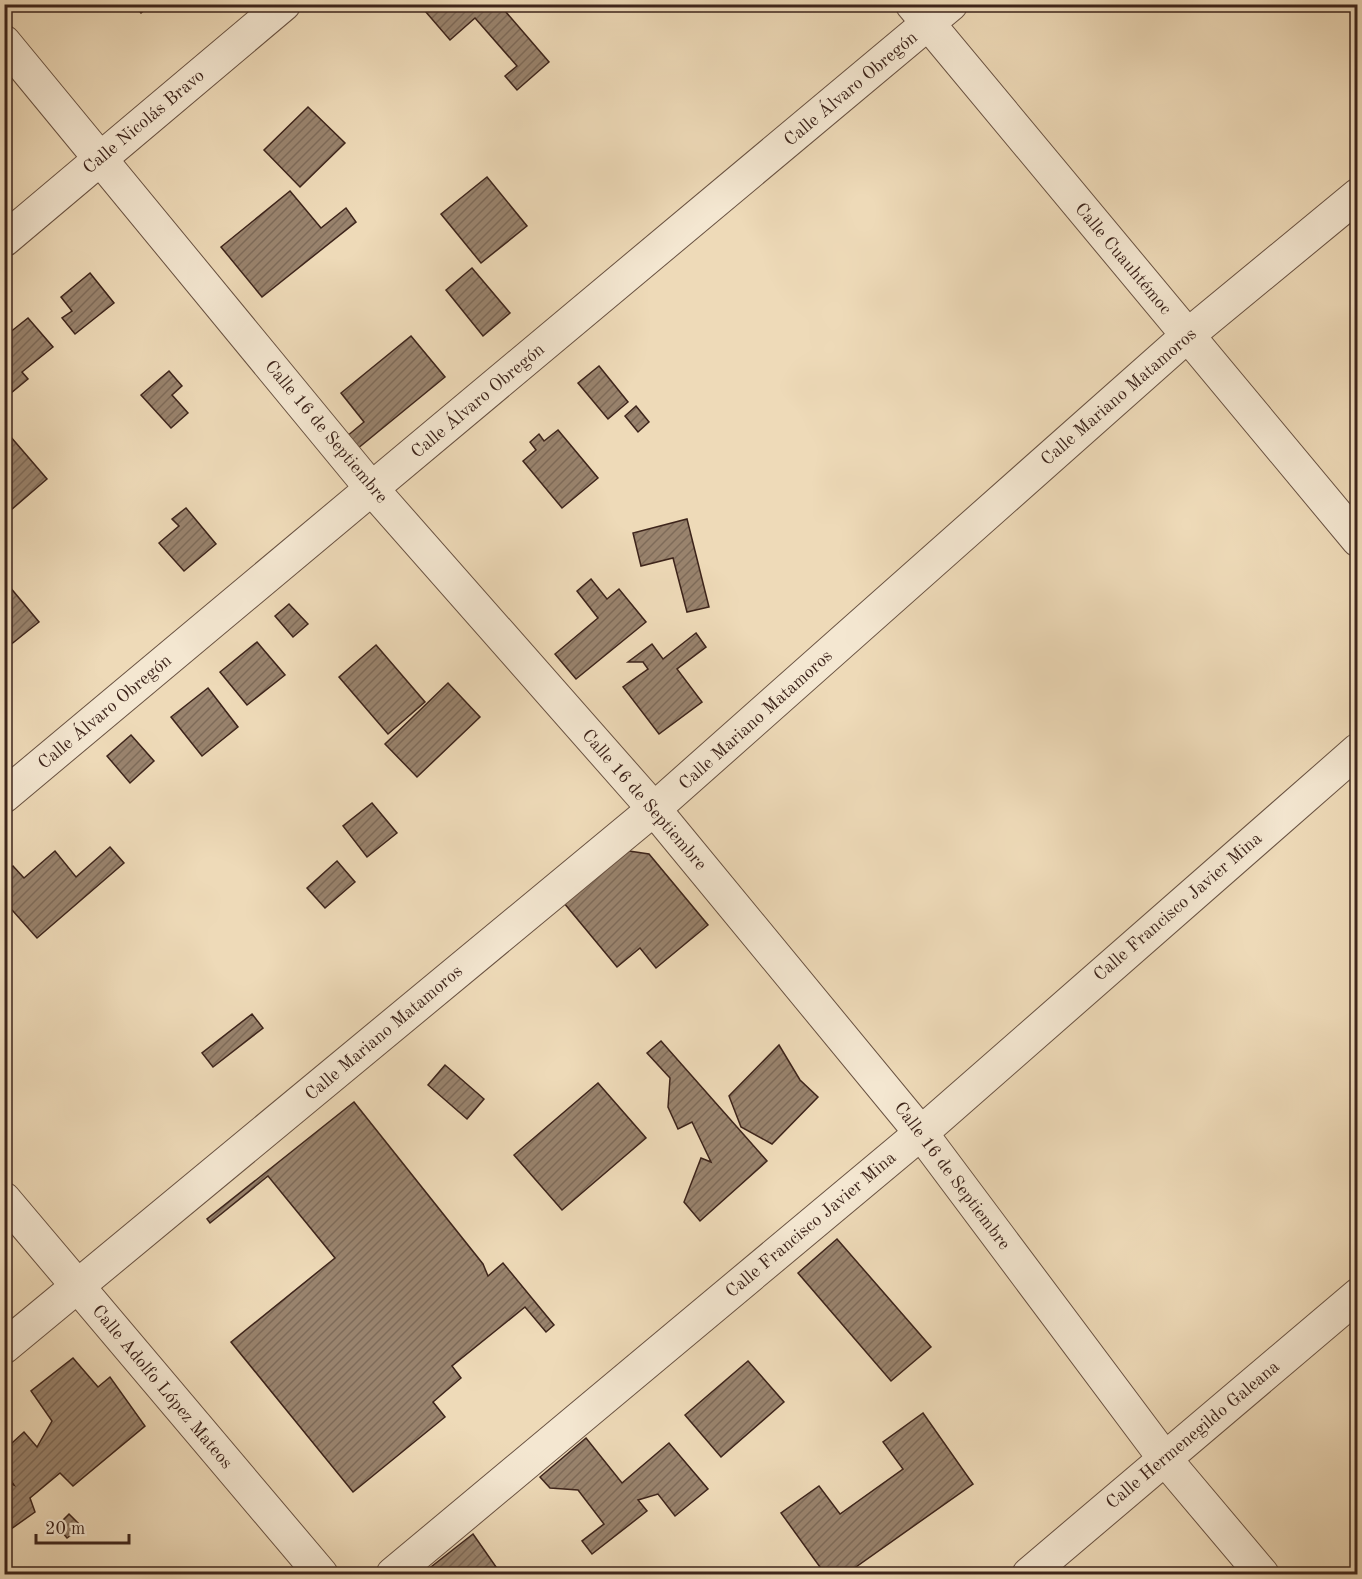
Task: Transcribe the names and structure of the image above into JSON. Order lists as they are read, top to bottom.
{
  "streets": {
    "street": [
      "Calle Álvaro Obregón",
      "Calle Nicolás Bravo",
      "Calle Cuauhtémoc",
      "Calle Mariano Matamoros",
      "Calle 16 de Septiembre",
      "Calle Francisco Javier Mina",
      "Calle Adolfo López Mateos",
      "Calle Hermenegildo Galeana"
    ]
  },
  "crossings": [
    ["Calle Álvaro Obregón", "Calle Cuauhtémoc"],
    ["Calle Álvaro Obregón", "Calle 16 de Septiembre"],
    ["Calle Nicolás Bravo", "Calle 16 de Septiembre"],
    ["Calle Cuauhtémoc", "Calle Mariano Matamoros"],
    ["Calle Mariano Matamoros", "Calle 16 de Septiembre"],
    ["Calle Mariano Matamoros", "Calle Adolfo López Mateos"],
    ["Calle 16 de Septiembre", "Calle Francisco Javier Mina"],
    ["Calle 16 de Septiembre", "Calle Hermenegildo Galeana"]
  ],
  "scale_bar": "20 m"
}
